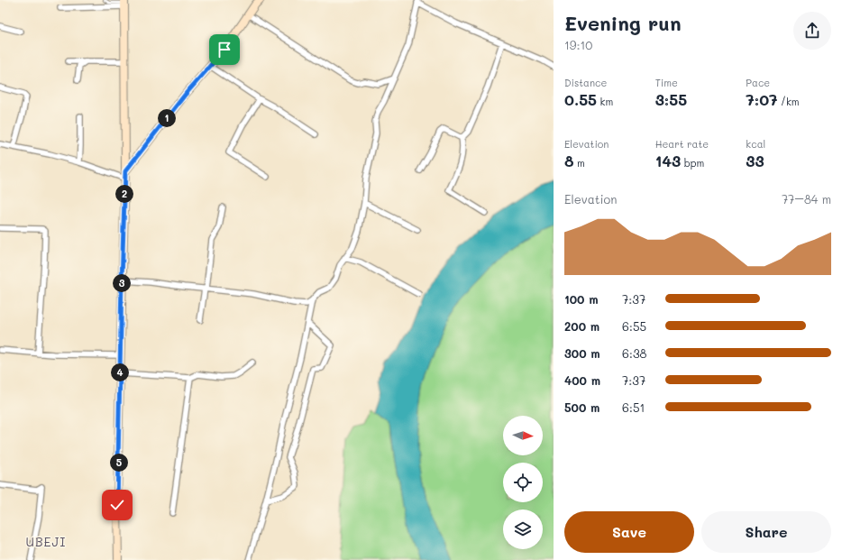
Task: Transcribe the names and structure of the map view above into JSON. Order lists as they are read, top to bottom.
{
  "districts": ["UBEJI"],
  "north": "right",
  "page": {
    "heading": ["Evening run", "19:10"],
    "stats": [
      ["Distance", "0.55 km"],
      ["Time", "3:55"],
      ["Pace", "7:07 /km"],
      ["Elevation", "8 m"],
      ["Heart rate", "143 bpm"],
      ["kcal", "33"]
    ],
    "pins": [
      "1",
      "2",
      "3",
      "4",
      "5"
    ],
    "chart": ["Elevation", "77–84 m"],
    "list": [
      {
        "name": "100 m",
        "note": "7:37"
      },
      {
        "name": "200 m",
        "note": "6:55"
      },
      {
        "name": "300 m",
        "note": "6:38"
      },
      {
        "name": "400 m",
        "note": "7:37"
      },
      {
        "name": "500 m",
        "note": "6:51"
      }
    ],
    "buttons": ["Save", "Share"]
  }
}
